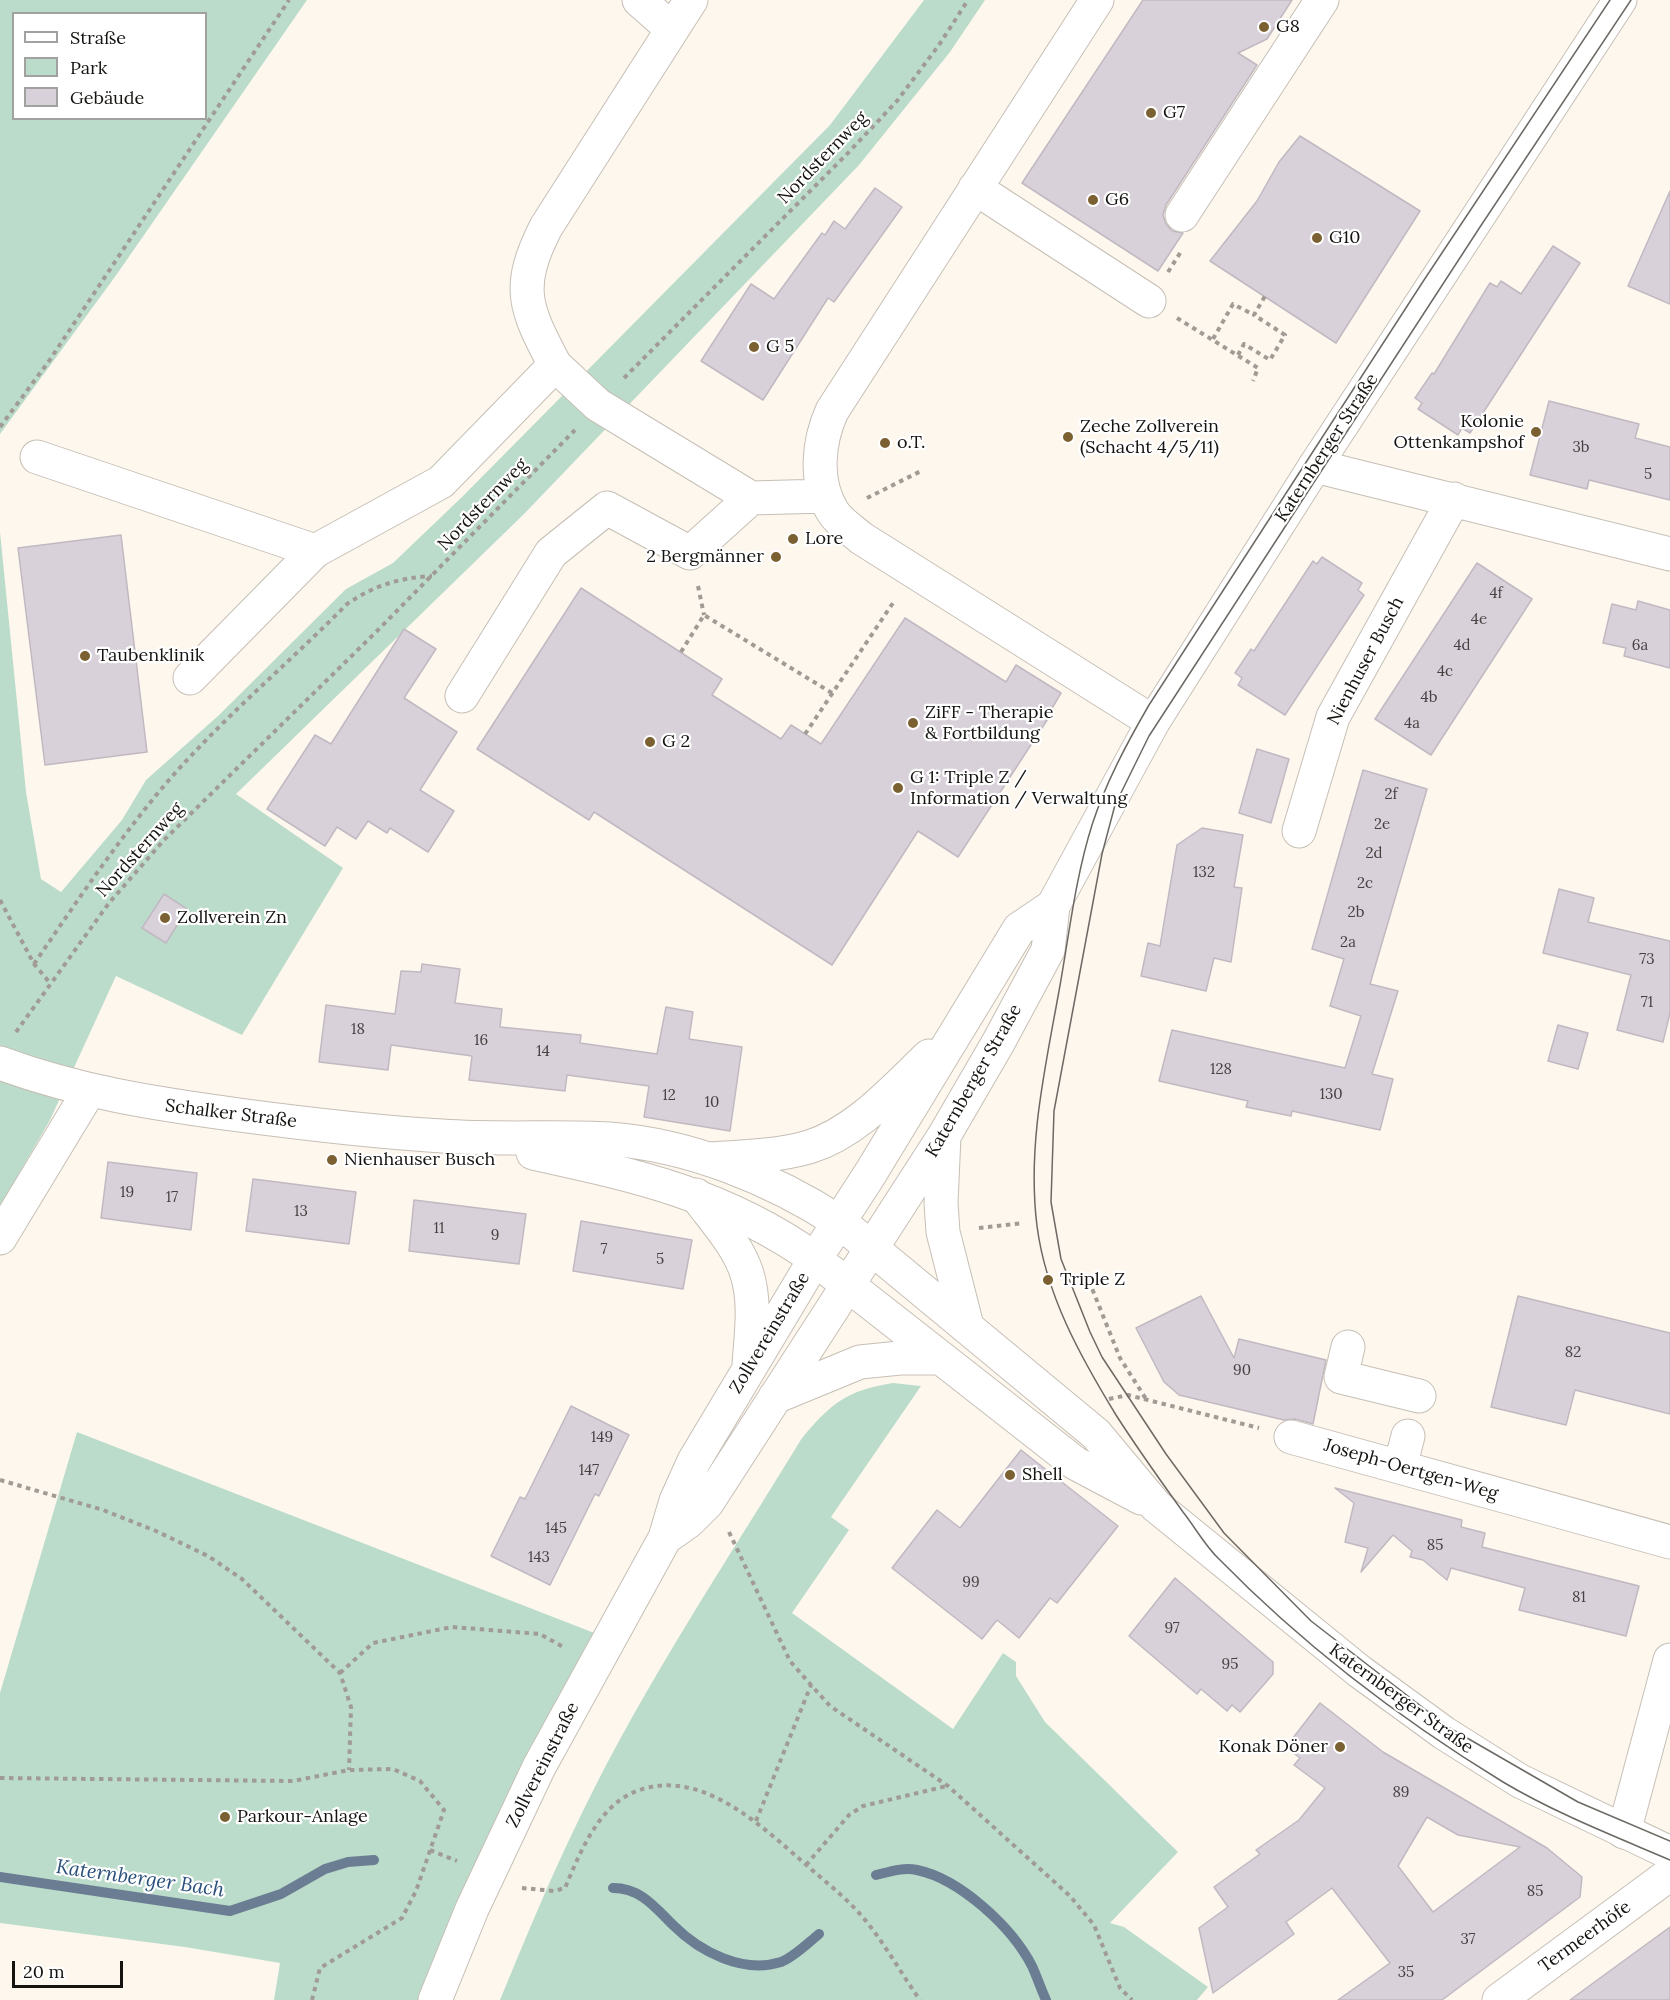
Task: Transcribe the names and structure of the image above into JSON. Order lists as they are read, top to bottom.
{
  "streets": {
    "main road": [
      "Katernberger Straße",
      "Nienhuser Busch",
      "Schalker Straße",
      "Zollvereinstraße",
      "Joseph-Oertgen-Weg",
      "Termeerhöfe"
    ],
    "path": ["Nordsternweg"]
  },
  "crossings": [
    ["Katernberger Straße", "Schalker Straße"],
    ["Katernberger Straße", "Zollvereinstraße"],
    ["Schalker Straße", "Zollvereinstraße"]
  ],
  "water": ["Katernberger Bach"],
  "places": [
    "G8",
    "G7",
    "G6",
    "G10",
    "G 5",
    "Kolonie Ottenkampshof",
    "Zeche Zollverein (Schacht 4/5/11)",
    "o.T.",
    "Lore",
    "2 Bergmänner",
    "Taubenklinik",
    "ZiFF - Therapie & Fortbildung",
    "G 2",
    "G 1: Triple Z / Information / Verwaltung",
    "Zollverein Zn",
    "Nienhauser Busch",
    "Triple Z",
    "Shell",
    "Konak Döner",
    "Parkour-Anlage"
  ],
  "house_numbers": [
    "3b",
    "5",
    "4f",
    "4e",
    "4d",
    "6a",
    "4c",
    "4b",
    "4a",
    "2f",
    "2e",
    "2d",
    "132",
    "2c",
    "2b",
    "2a",
    "73",
    "71",
    "18",
    "16",
    "14",
    "128",
    "130",
    "12",
    "10",
    "19",
    "17",
    "13",
    "11",
    "9",
    "7",
    "5",
    "82",
    "90",
    "149",
    "147",
    "145",
    "85",
    "143",
    "99",
    "81",
    "97",
    "95",
    "89",
    "85",
    "37",
    "35"
  ],
  "legend": ["Straße", "Park", "Gebäude"],
  "scale_bar": "20 m"
}
